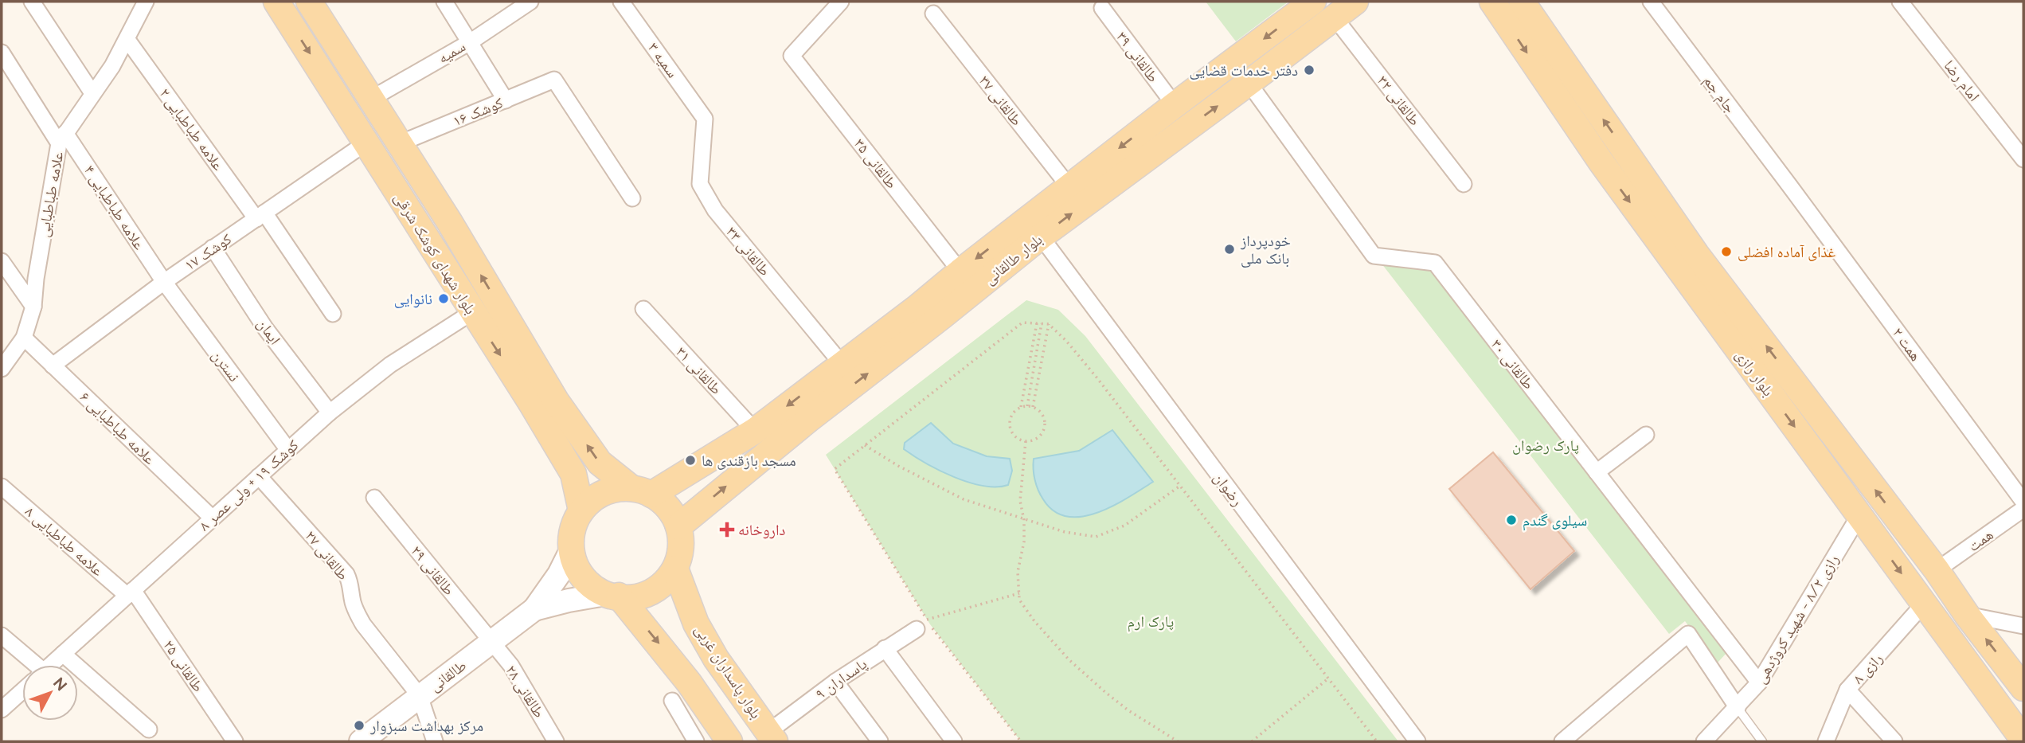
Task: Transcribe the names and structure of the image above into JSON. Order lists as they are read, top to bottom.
{
  "streets": {
    "main road": [
      "بلوار شهدای کوشک شرقی",
      "بلوار طالقانی",
      "بلوار رازی",
      "بلوار پاسداران غربی",
      "طالقانی"
    ],
    "street": [
      "سمیه",
      "طالقانی ۳۹",
      "سمیه ۳",
      "امام رضا",
      "جام جم",
      "طالقانی ۳۷",
      "طالقانی ۳۲",
      "کوشک ۱۶",
      "علامه طباطبایی ۲",
      "طالقانی ۳۵",
      "علامه طباطبایی",
      "علامه طباطبایی ۴",
      "طالقانی ۳۳",
      "کوشک ۱۷",
      "ایمان",
      "همت ۲",
      "طالقانی ۳۰",
      "نسترن",
      "طالقانی ۳۱",
      "علامه طباطبایی ۶",
      "کوشک ۱۹ + ولی عصر ۸",
      "رضوان",
      "همت",
      "علامه طباطبایی ۸",
      "طالقانی ۲۷",
      "طالقانی ۲۹",
      "رازی ۸/۲ - شهید کروژدهی",
      "طالقانی ۲۵",
      "رازی ۸",
      "پاسداران ۹",
      "طالقانی ۲۸"
    ]
  },
  "crossings": [
    ["سمیه", "بلوار شهدای کوشک شرقی"],
    ["طالقانی ۳۹", "بلوار طالقانی"],
    ["سمیه ۳", "طالقانی ۳۳"],
    ["جام جم", "همت ۲"],
    ["طالقانی ۳۷", "بلوار طالقانی"],
    ["طالقانی ۳۲", "بلوار طالقانی"],
    ["کوشک ۱۶", "بلوار شهدای کوشک شرقی"],
    ["علامه طباطبایی ۲", "علامه طباطبایی"],
    ["علامه طباطبایی ۲", "کوشک ۱۷"],
    ["طالقانی ۳۵", "بلوار طالقانی"],
    ["علامه طباطبایی", "علامه طباطبایی ۴"],
    ["علامه طباطبایی", "علامه طباطبایی ۶"],
    ["علامه طباطبایی ۴", "کوشک ۱۷"],
    ["علامه طباطبایی ۴", "نسترن"],
    ["طالقانی ۳۳", "بلوار طالقانی"],
    ["کوشک ۱۷", "بلوار شهدای کوشک شرقی"],
    ["کوشک ۱۷", "ایمان"],
    ["کوشک ۱۷", "نسترن"],
    ["کوشک ۱۷", "علامه طباطبایی ۶"],
    ["بلوار شهدای کوشک شرقی", "بلوار طالقانی"],
    ["بلوار شهدای کوشک شرقی", "کوشک ۱۹ + ولی عصر ۸"],
    ["بلوار شهدای کوشک شرقی", "بلوار پاسداران غربی"],
    ["بلوار طالقانی", "طالقانی ۳۰"],
    ["بلوار طالقانی", "طالقانی ۳۱"],
    ["بلوار طالقانی", "رضوان"],
    ["بلوار طالقانی", "بلوار پاسداران غربی"],
    ["ایمان", "کوشک ۱۹ + ولی عصر ۸"],
    ["طالقانی ۳۰", "رازی ۸/۲ - شهید کروژدهی"],
    ["نسترن", "کوشک ۱۹ + ولی عصر ۸"],
    ["بلوار رازی", "همت"],
    ["بلوار رازی", "رازی ۸/۲ - شهید کروژدهی"],
    ["بلوار رازی", "رازی ۸"],
    ["علامه طباطبایی ۶", "کوشک ۱۹ + ولی عصر ۸"],
    ["کوشک ۱۹ + ولی عصر ۸", "علامه طباطبایی ۸"],
    ["کوشک ۱۹ + ولی عصر ۸", "طالقانی ۲۷"],
    ["کوشک ۱۹ + ولی عصر ۸", "طالقانی ۲۵"],
    ["علامه طباطبایی ۸", "طالقانی ۲۵"],
    ["طالقانی ۲۷", "طالقانی"],
    ["طالقانی ۲۹", "طالقانی"],
    ["طالقانی ۲۹", "طالقانی ۲۸"],
    ["بلوار پاسداران غربی", "پاسداران ۹"],
    ["طالقانی", "طالقانی ۲۸"]
  ],
  "parks": ["پارک رضوان", "پارک ارم"],
  "places": {
    "other": [
      "دفتر خدمات قضایی",
      "خودپرداز بانک ملی",
      "غذای آماده افضلی",
      "نانوایی",
      "مسجد بازقندی ها",
      "سیلوی گندم",
      "مرکز بهداشت سبزوار"
    ],
    "health": ["داروخانه"]
  },
  "north": "top right"
}
